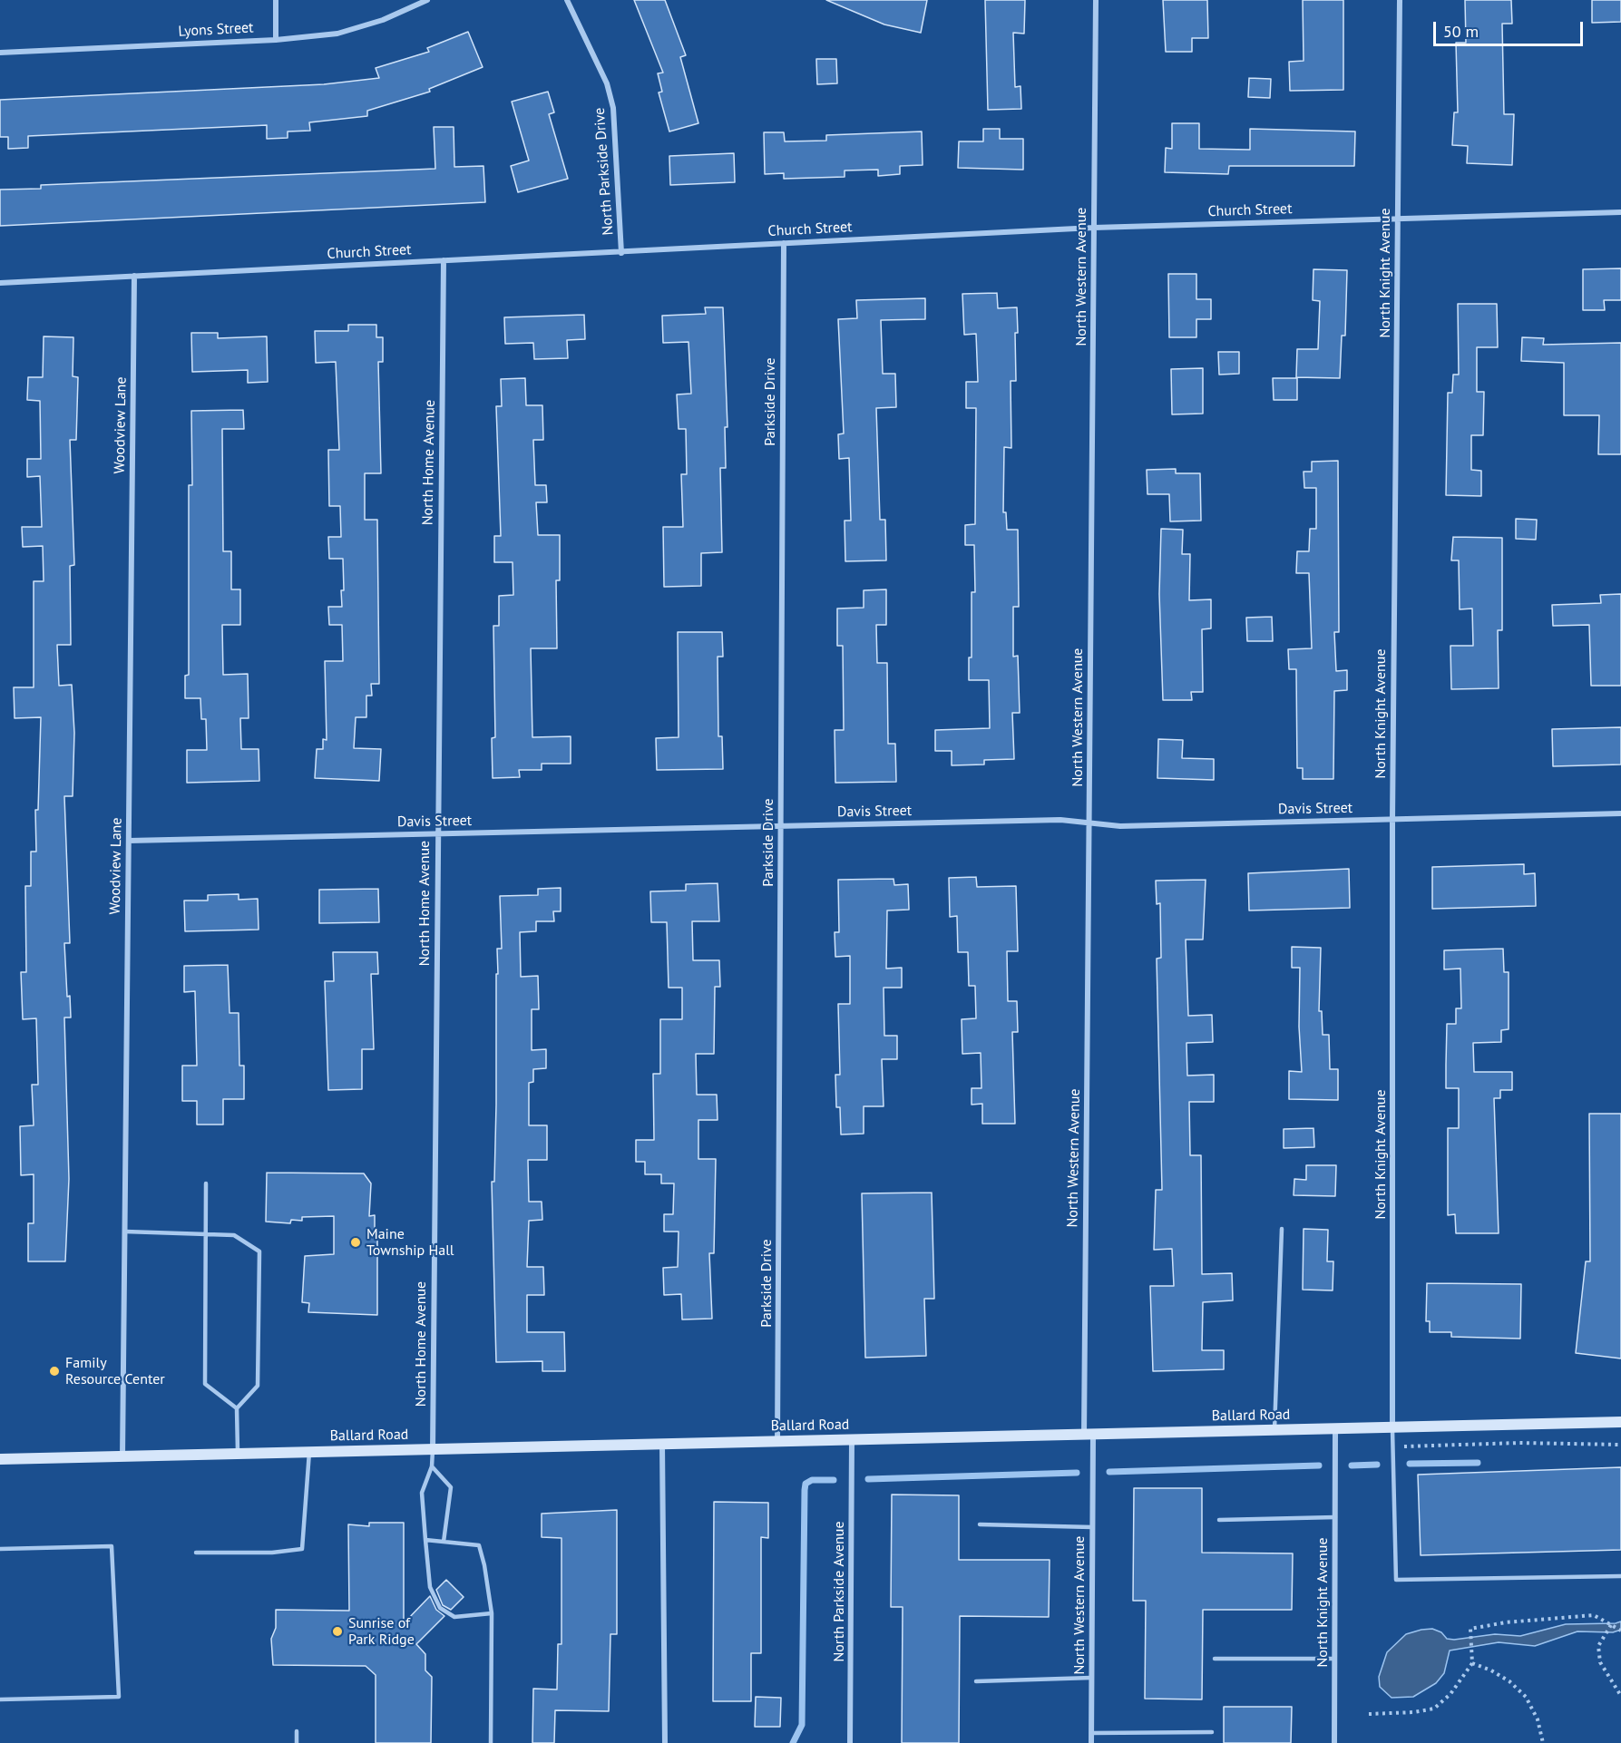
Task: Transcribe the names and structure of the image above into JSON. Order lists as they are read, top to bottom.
{
  "streets": {
    "street": [
      "Lyons Street",
      "North Parkside Drive",
      "Church Street",
      "North Knight Avenue",
      "North Western Avenue",
      "Parkside Drive",
      "Woodview Lane",
      "North Home Avenue",
      "Davis Street",
      "Ballard Road",
      "North Parkside Avenue"
    ]
  },
  "crossings": [
    ["North Parkside Drive", "Church Street"],
    ["Church Street", "North Knight Avenue"],
    ["Church Street", "North Western Avenue"],
    ["Church Street", "Parkside Drive"],
    ["Church Street", "Woodview Lane"],
    ["Church Street", "North Home Avenue"],
    ["North Knight Avenue", "Davis Street"],
    ["North Knight Avenue", "Ballard Road"],
    ["North Western Avenue", "Davis Street"],
    ["North Western Avenue", "Ballard Road"],
    ["Parkside Drive", "Davis Street"],
    ["Parkside Drive", "Ballard Road"],
    ["Woodview Lane", "Davis Street"],
    ["Woodview Lane", "Ballard Road"],
    ["North Home Avenue", "Davis Street"],
    ["North Home Avenue", "Ballard Road"],
    ["Ballard Road", "North Parkside Avenue"]
  ],
  "places": ["Maine Township Hall", "Family Resource Center", "Sunrise of Park Ridge"],
  "scale_bar": "50 m"
}
